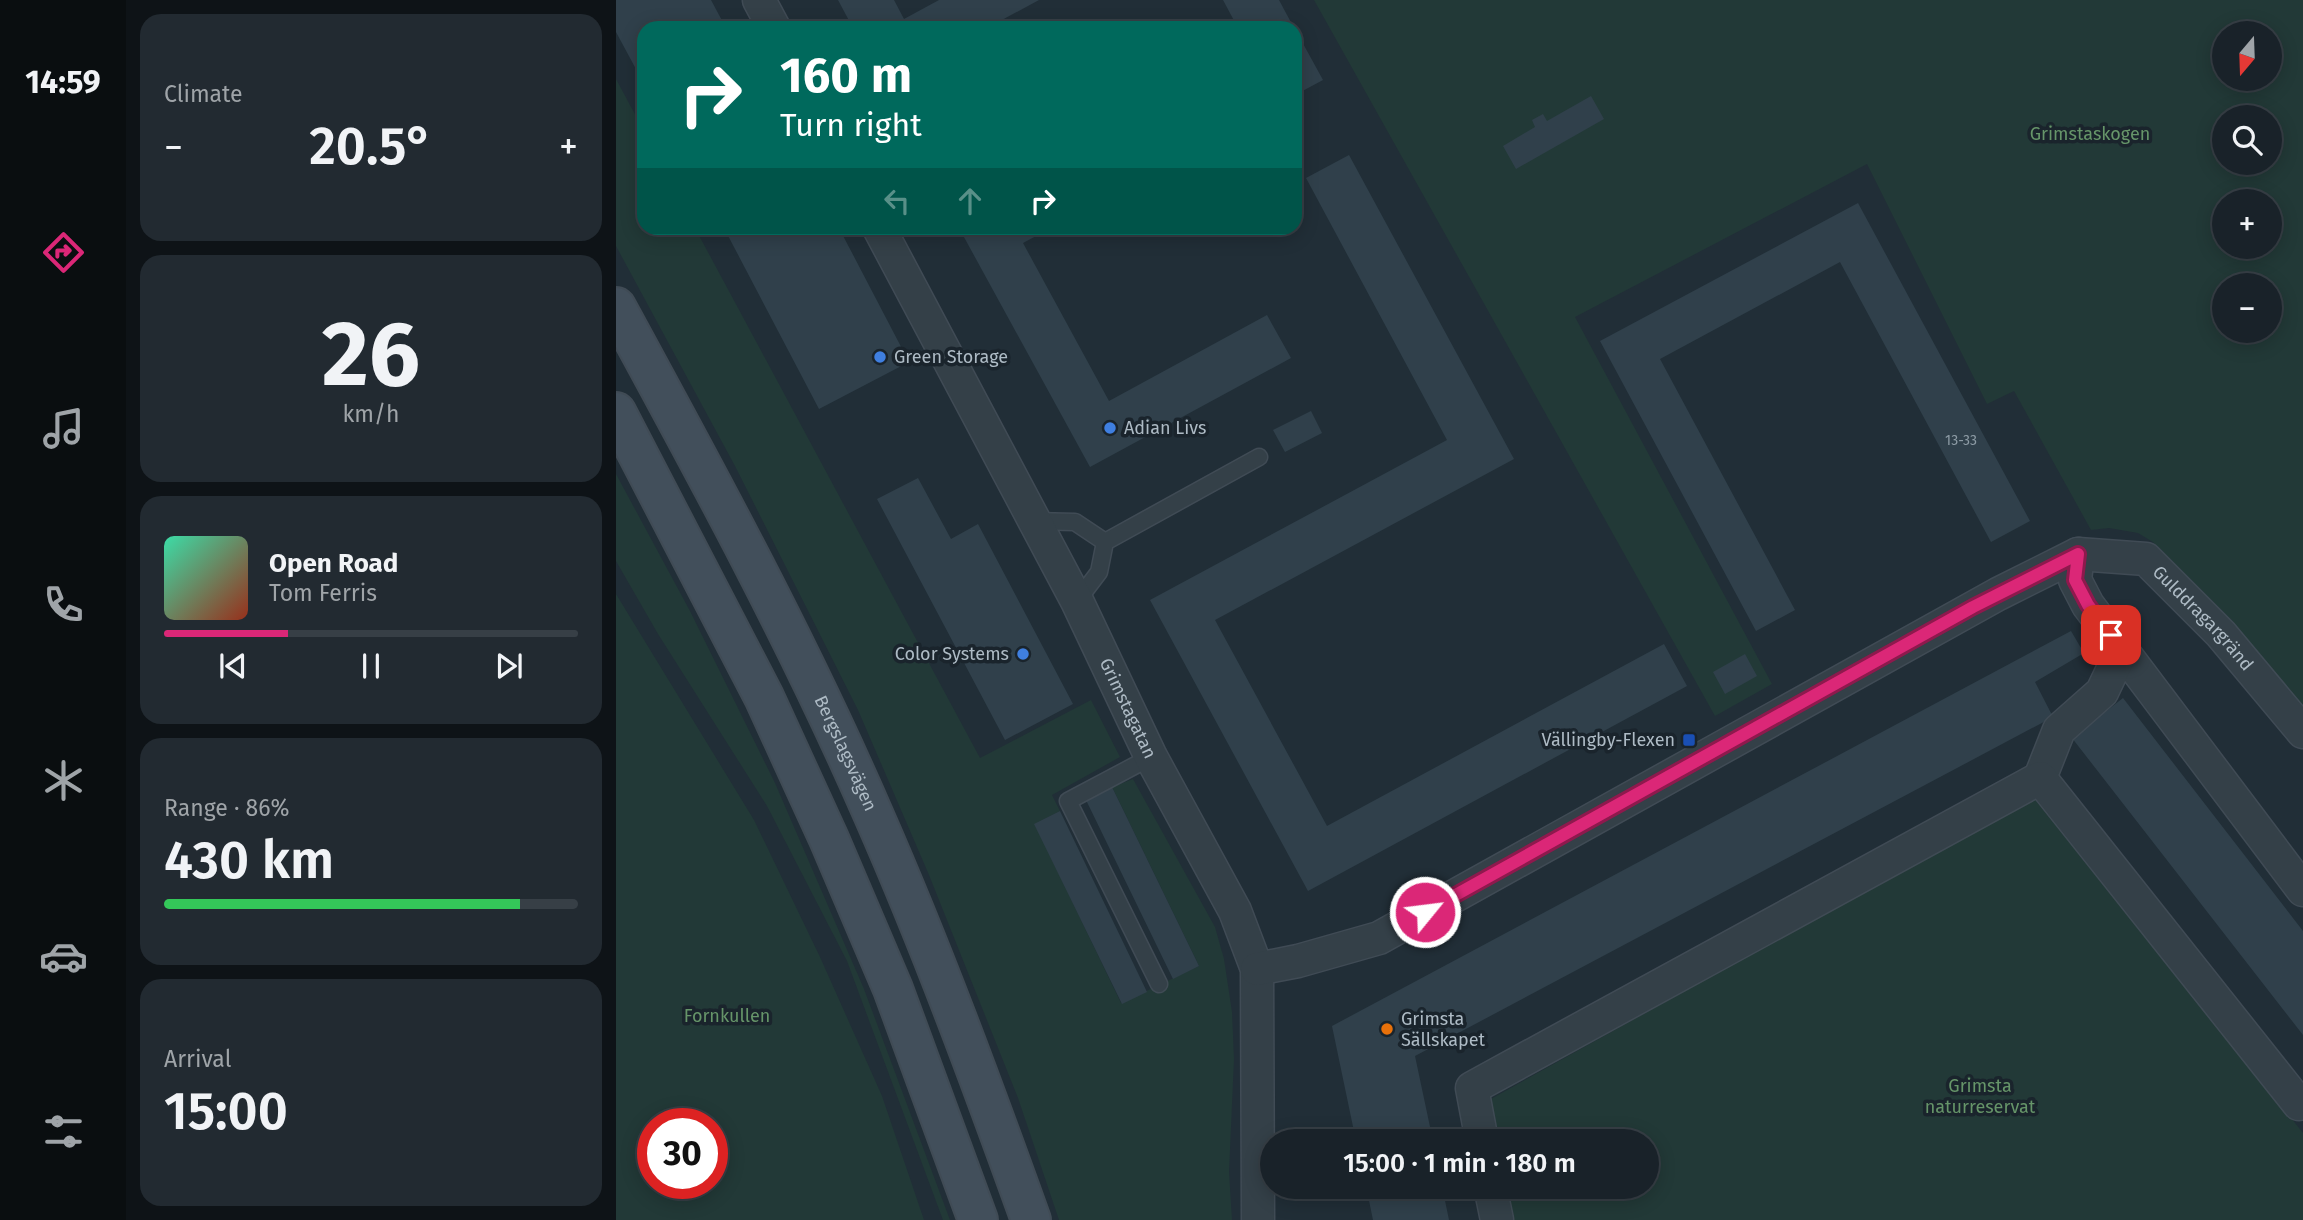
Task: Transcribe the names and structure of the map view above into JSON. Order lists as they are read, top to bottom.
{
  "streets": {
    "main road": ["Bergslagsvägen"],
    "street": ["Gulddragargränd", "Grimstagatan"]
  },
  "parks": ["Grimstaskogen", "Fornkullen", "Grimsta naturreservat"],
  "places": {
    "other": [
      "Green Storage",
      "Adian Livs",
      "Color Systems",
      "Grimsta Sällskapet"
    ],
    "transit": ["Vällingby-Flexen"]
  },
  "house_numbers": ["13-33"],
  "north": "bottom",
  "page": {
    "tabs": "14:59",
    "tile": [
      "Climate",
      ["26", "km/h"],
      ["Range · 86%", "430 km"],
      ["Arrival", "15:00"]
    ],
    "map_buttons": ["+", "−"],
    "turn": ["160 m", "Turn right"],
    "heat": ["−", "20.5°", "+"],
    "song": ["Open Road", "Tom Ferris"],
    "limit": "30",
    "trip": "15:00 · 1 min · 180 m"
  }
}
